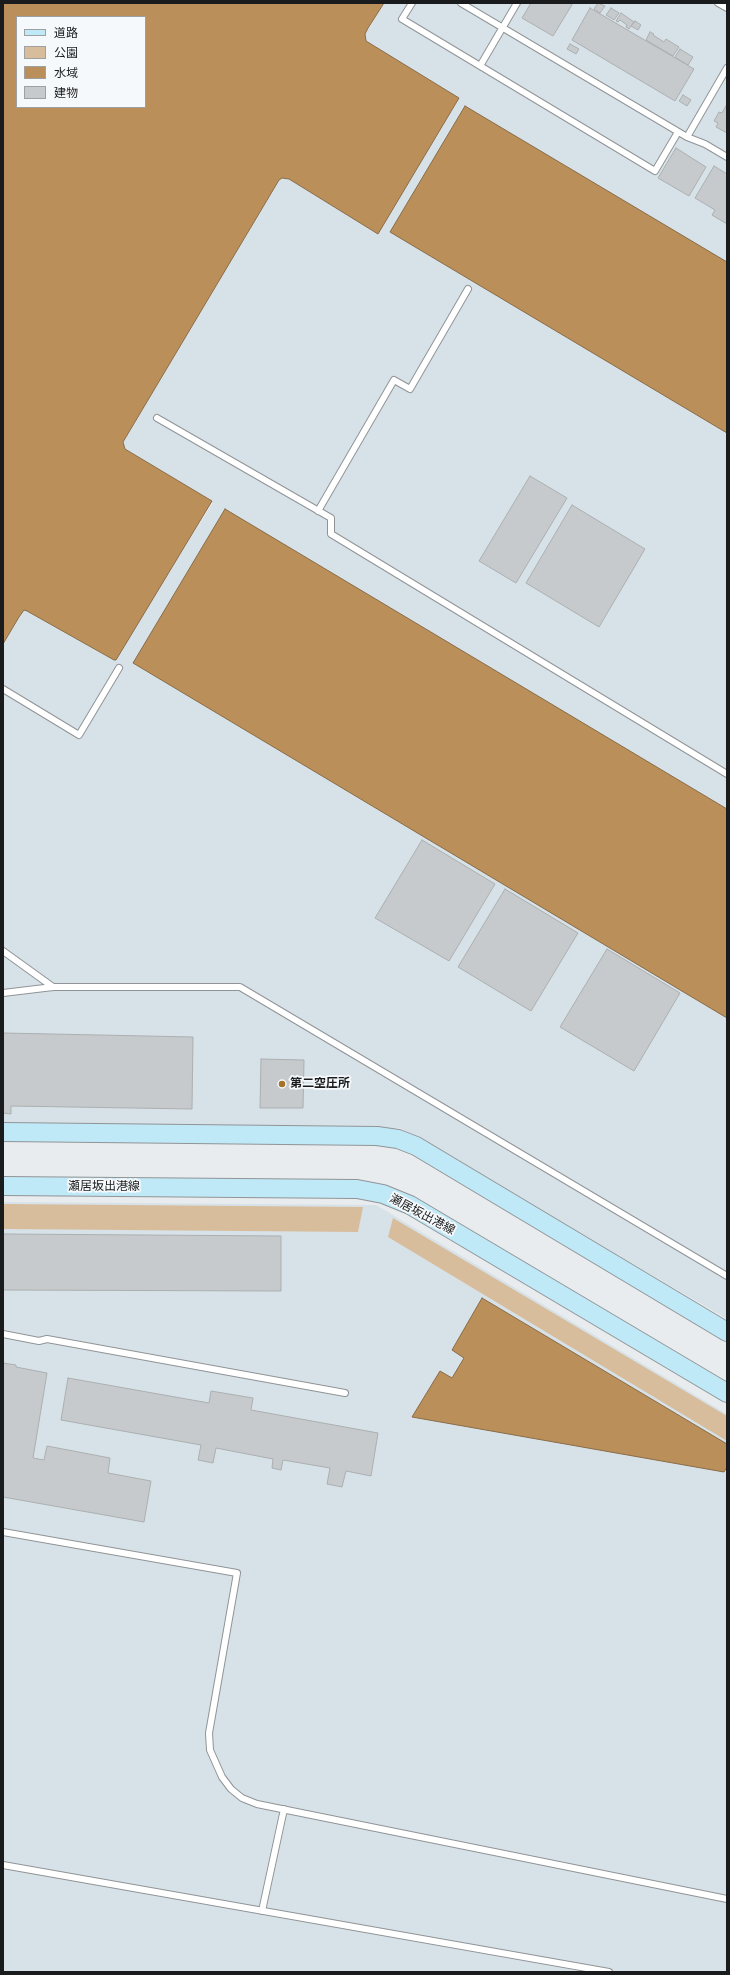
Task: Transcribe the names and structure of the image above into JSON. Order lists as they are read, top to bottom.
{
  "streets": {
    "main road": ["瀬居坂出港線"]
  },
  "places": ["第二空圧所"],
  "legend": [
    "道路",
    "公園",
    "水域",
    "建物"
  ]
}
